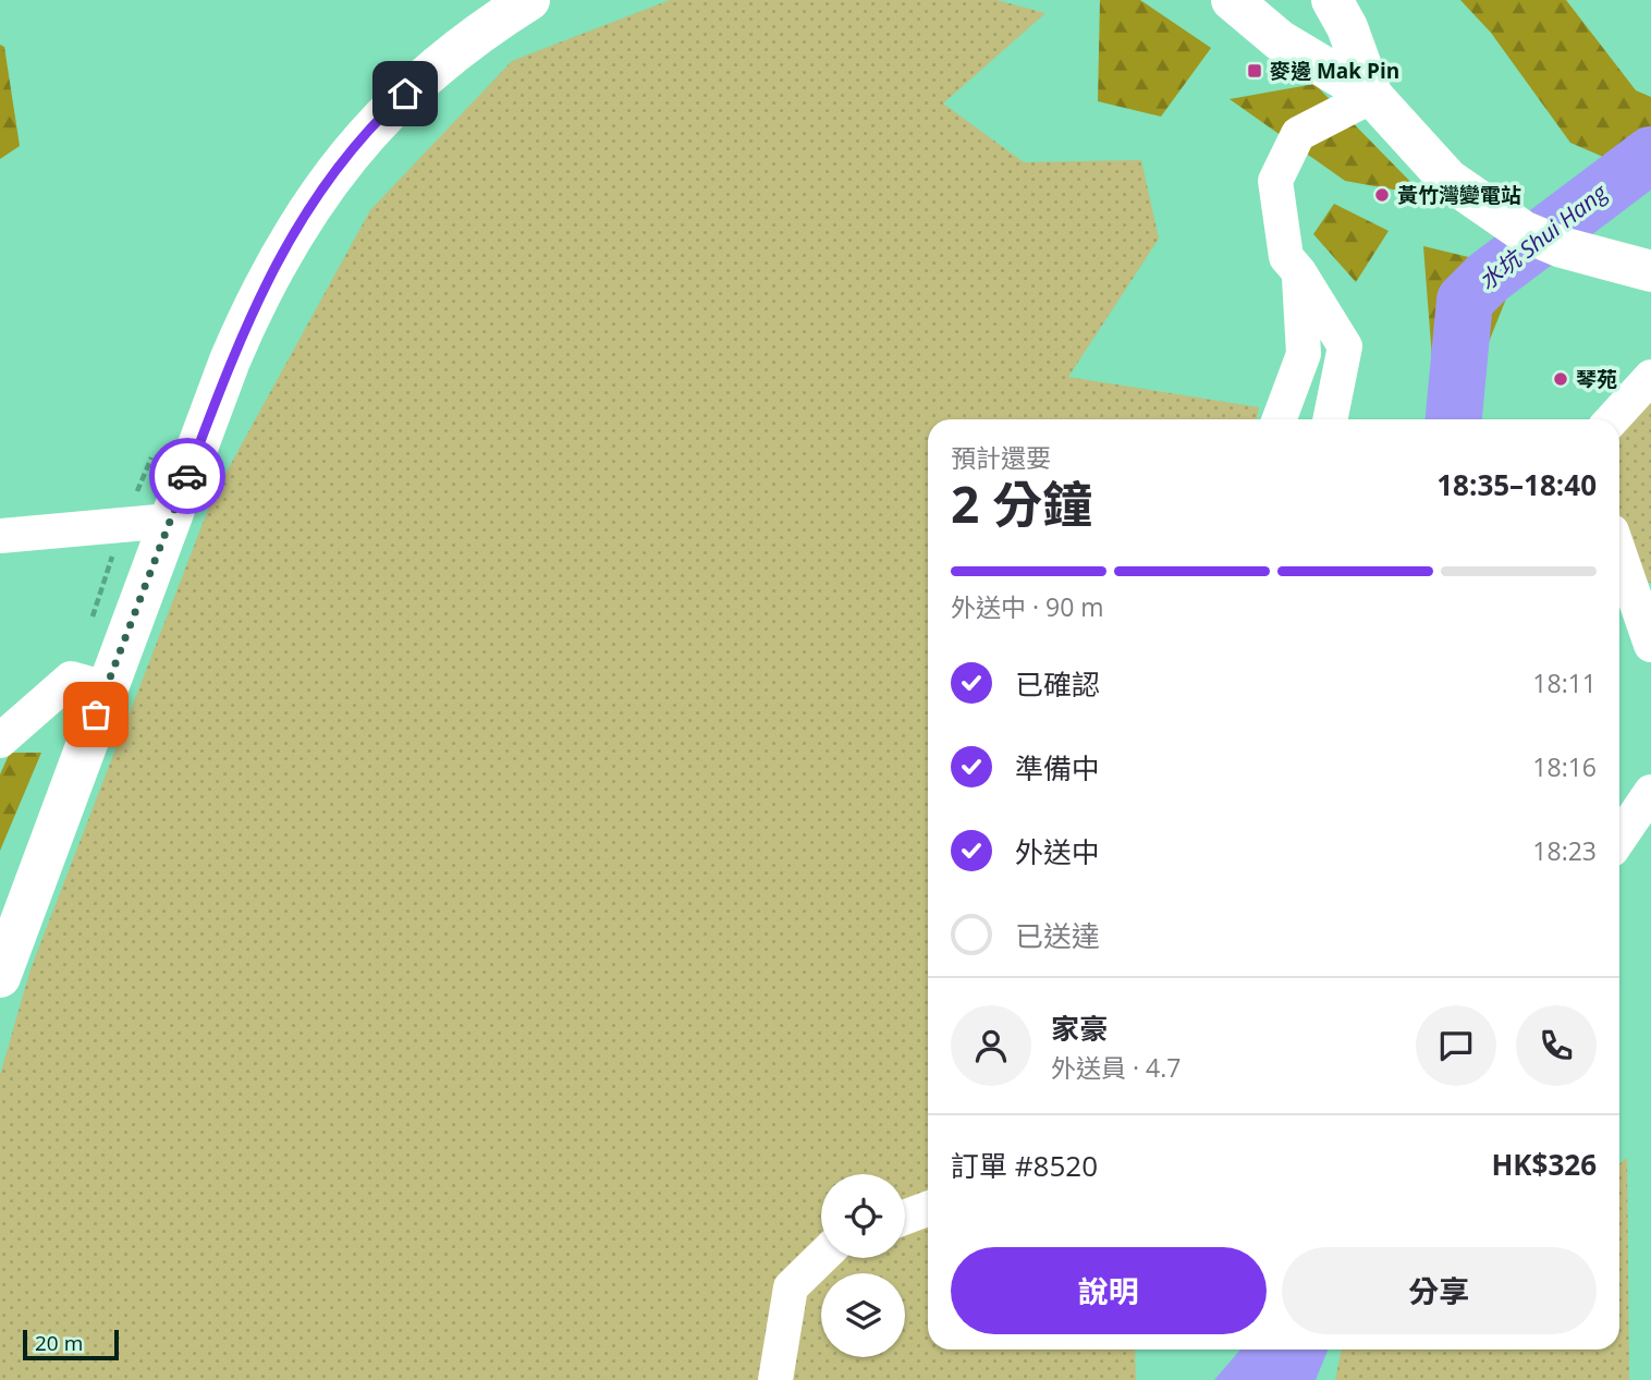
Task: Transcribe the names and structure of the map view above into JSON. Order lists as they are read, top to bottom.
{
  "water": ["水坑 Shui Hang"],
  "places": {
    "transit": ["麥邊 Mak Pin"],
    "other": ["黃竹灣變電站", "琴苑"]
  },
  "scale_bar": "20 m",
  "page": {
    "heading": ["2 分鐘", "預計還要", "18:35–18:40"],
    "panel": [
      "家豪",
      "外送員 · 4.7",
      "訂單 #8520",
      "HK$326"
    ],
    "bar": "外送中 · 90 m",
    "list": [
      ["已確認", "18:11"],
      ["準備中", "18:16"],
      ["外送中", "18:23"],
      "已送達"
    ],
    "buttons": ["說明", "分享"],
    "scale": "20 m"
  }
}
